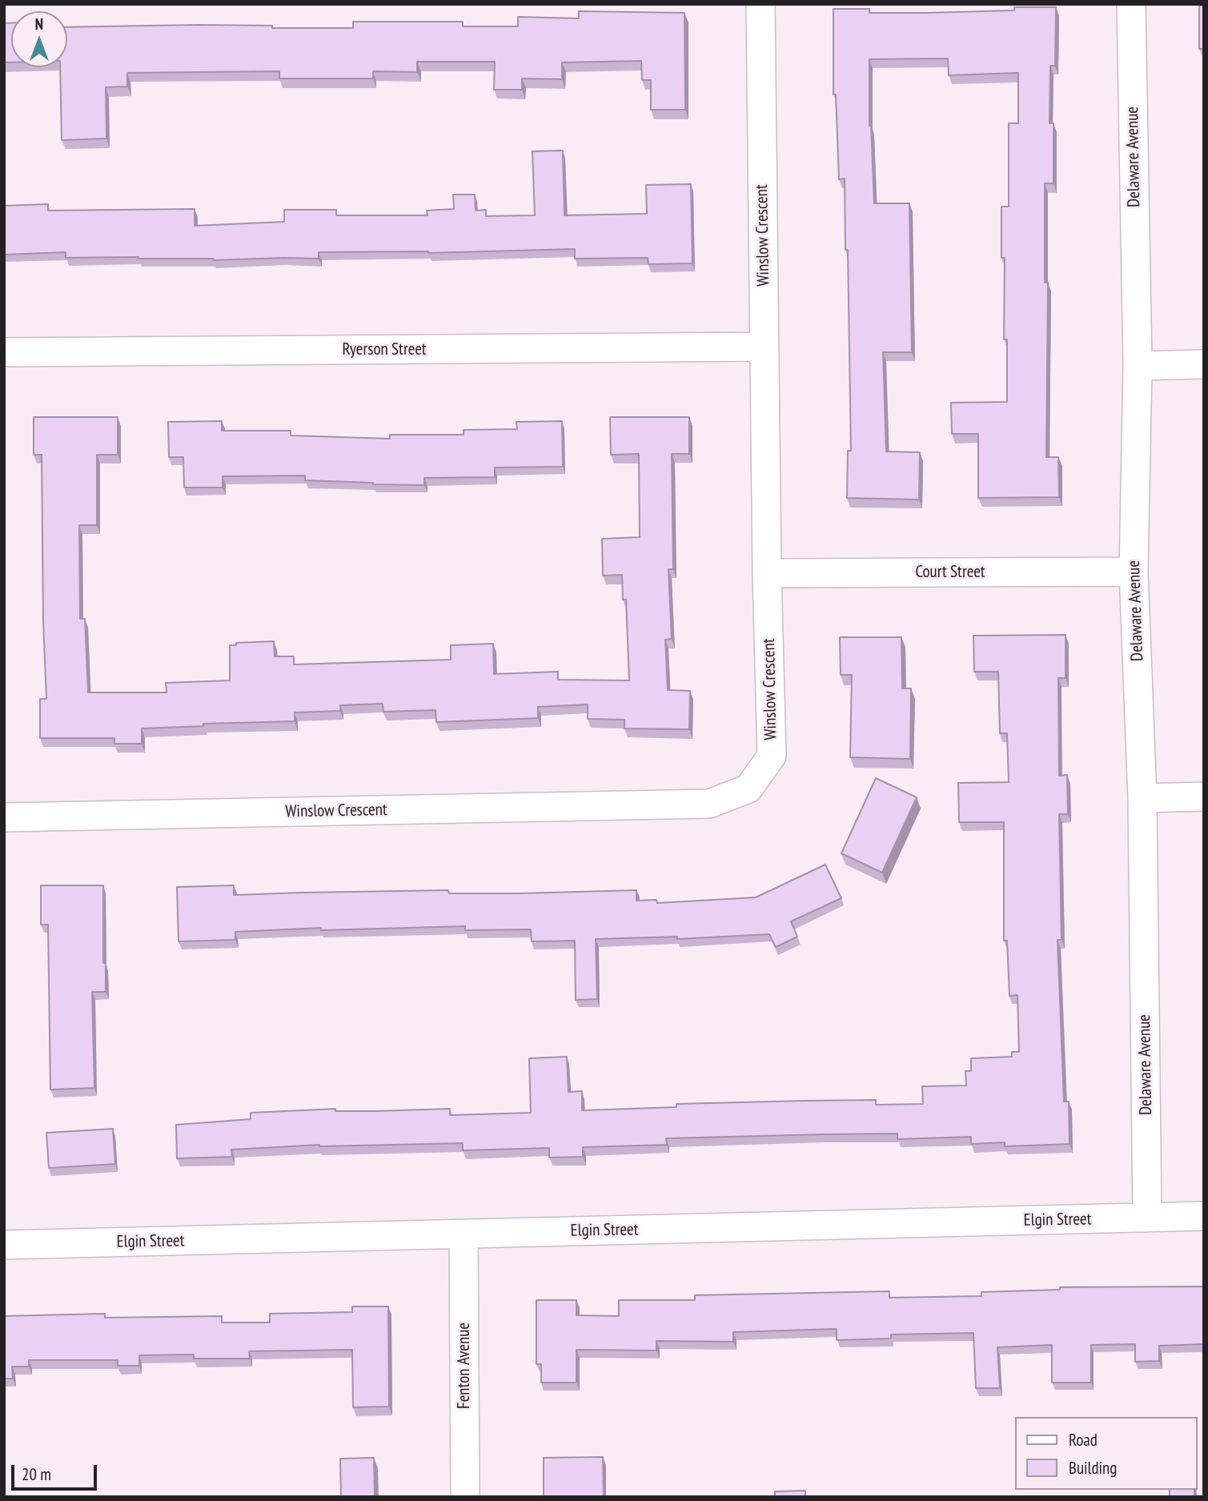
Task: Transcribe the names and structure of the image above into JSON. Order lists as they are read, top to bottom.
{
  "streets": {
    "street": [
      "Delaware Avenue",
      "Winslow Crescent",
      "Ryerson Street",
      "Court Street",
      "Elgin Street",
      "Fenton Avenue"
    ]
  },
  "crossings": [
    ["Delaware Avenue", "Court Street"],
    ["Delaware Avenue", "Elgin Street"],
    ["Winslow Crescent", "Ryerson Street"],
    ["Winslow Crescent", "Court Street"],
    ["Elgin Street", "Fenton Avenue"]
  ],
  "legend": ["Road", "Building"],
  "scale_bar": "20 m",
  "north": "top"
}
